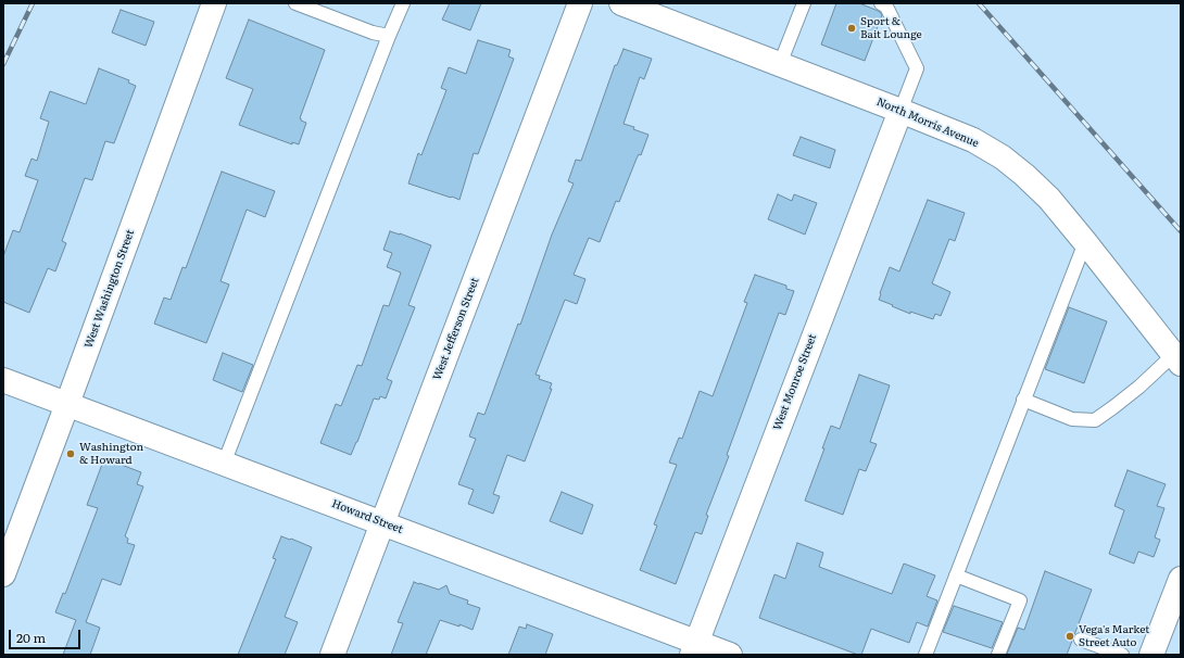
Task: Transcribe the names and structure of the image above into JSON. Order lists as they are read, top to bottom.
{
  "streets": {
    "street": [
      "North Morris Avenue",
      "West Washington Street",
      "West Jefferson Street",
      "West Monroe Street",
      "Howard Street"
    ]
  },
  "crossings": [
    ["North Morris Avenue", "West Monroe Street"],
    ["West Washington Street", "Howard Street"],
    ["West Jefferson Street", "Howard Street"],
    ["West Monroe Street", "Howard Street"]
  ],
  "places": ["Sport & Bait Lounge", "Washington & Howard", "Vega's Market Street Auto"],
  "scale_bar": "20 m"
}
